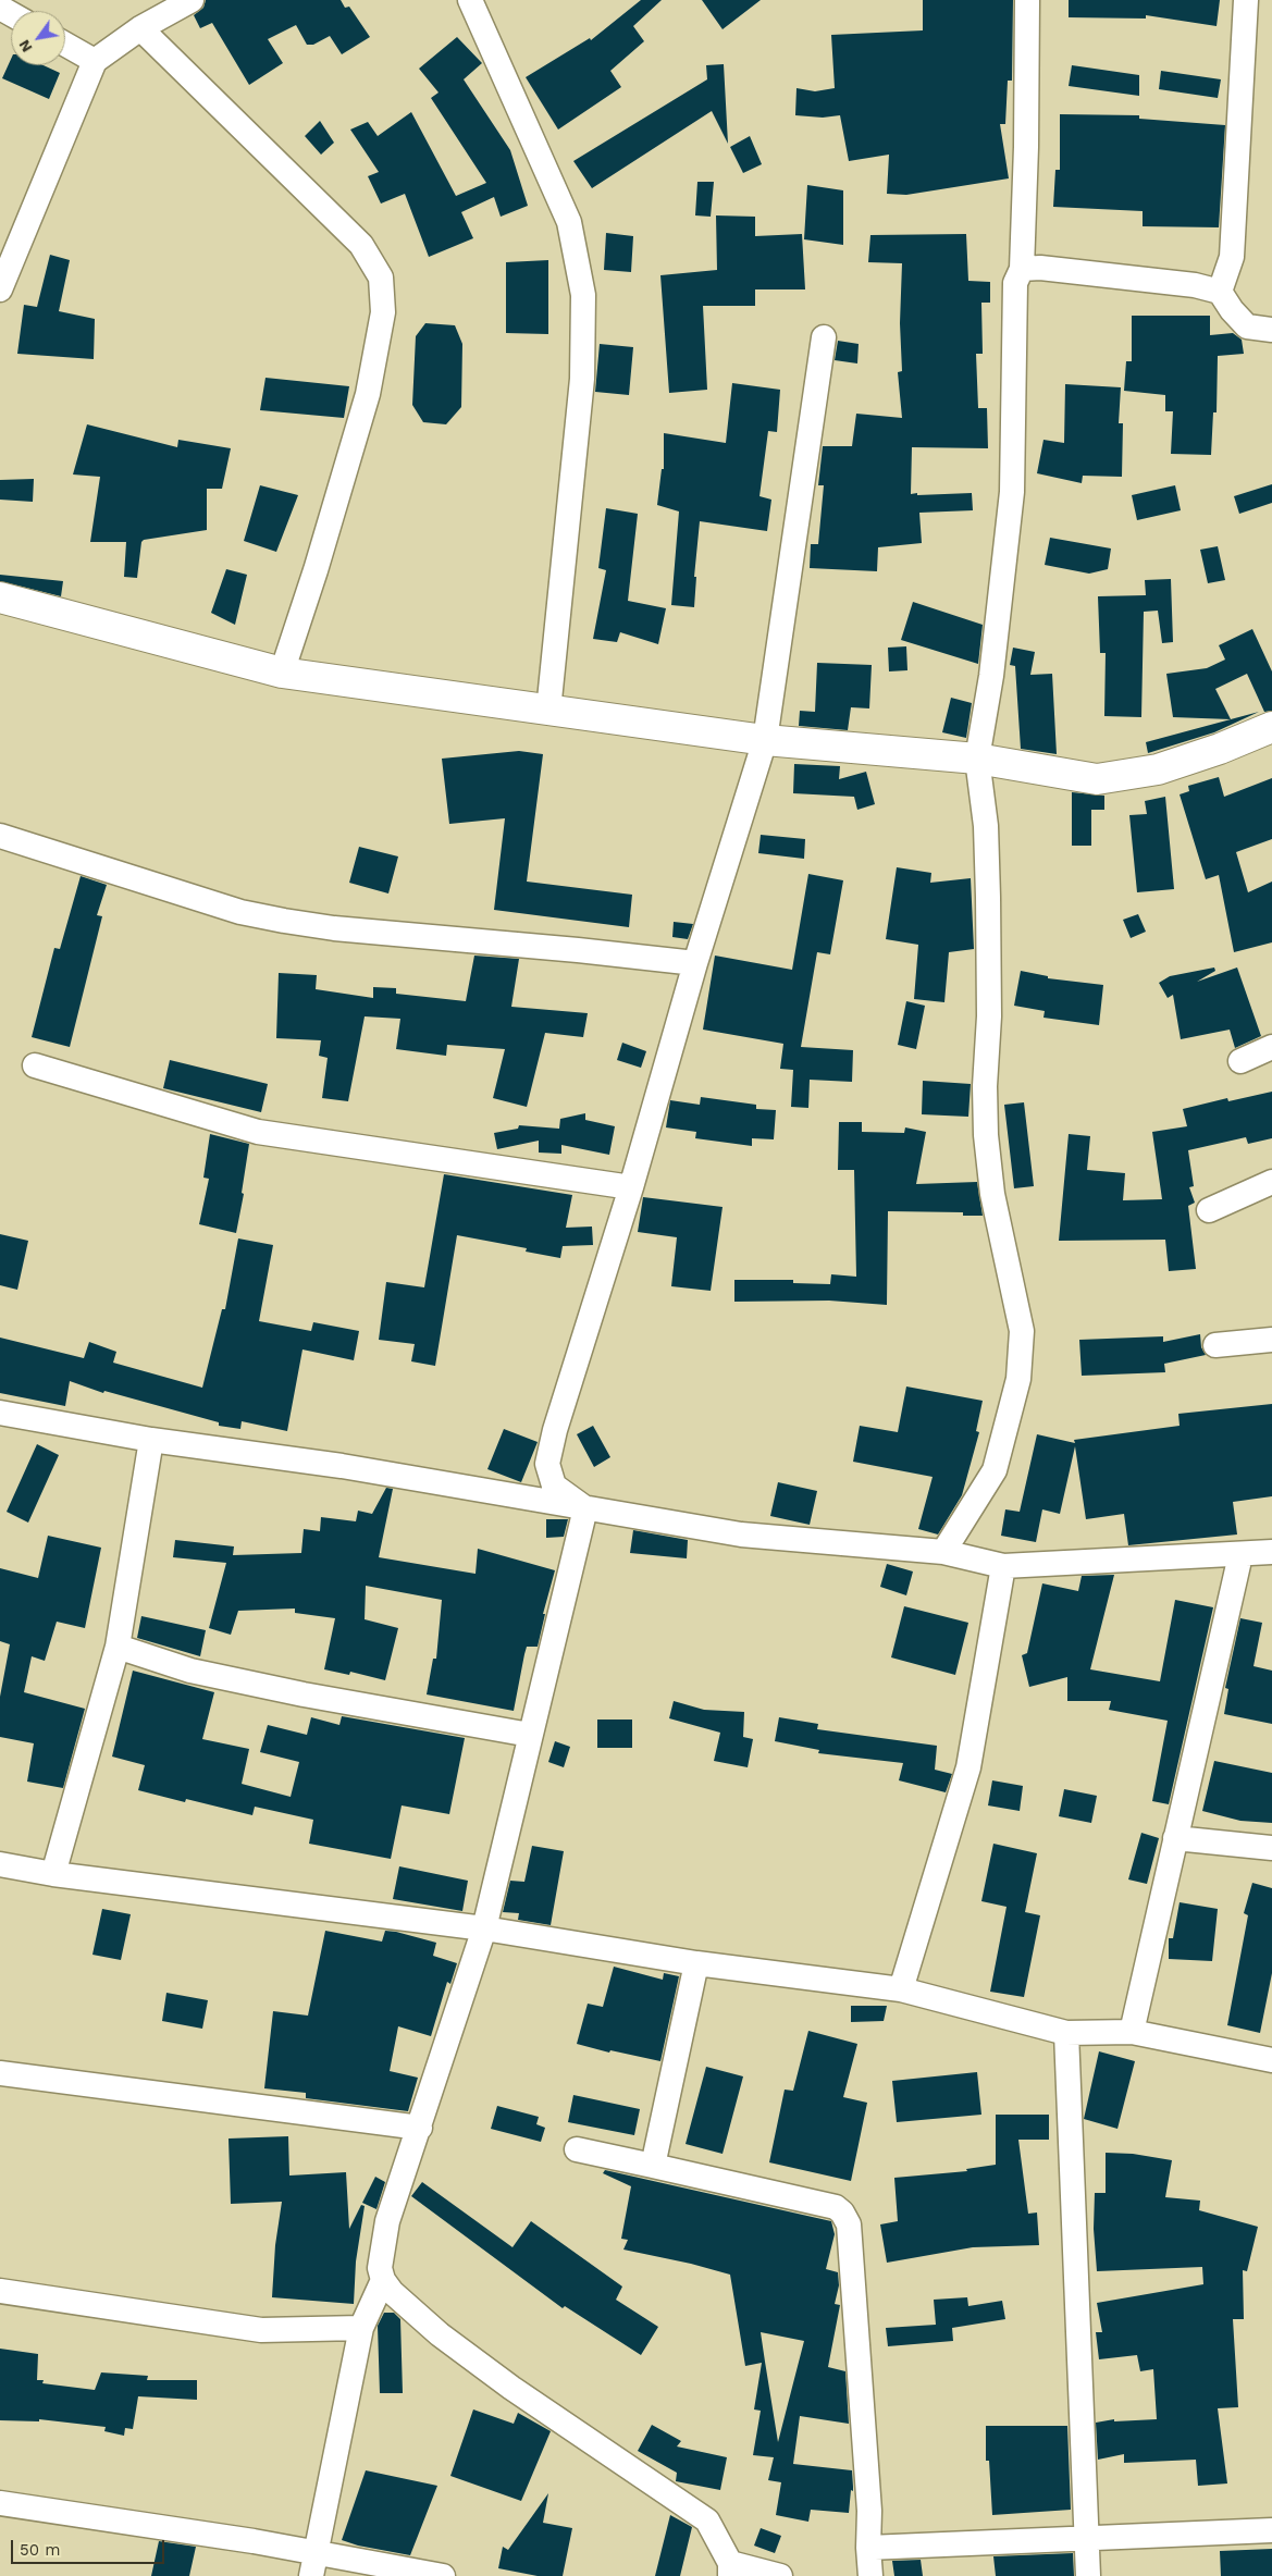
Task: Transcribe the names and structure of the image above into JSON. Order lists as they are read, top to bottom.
{
  "scale_bar": "50 m",
  "north": "bottom left"
}
